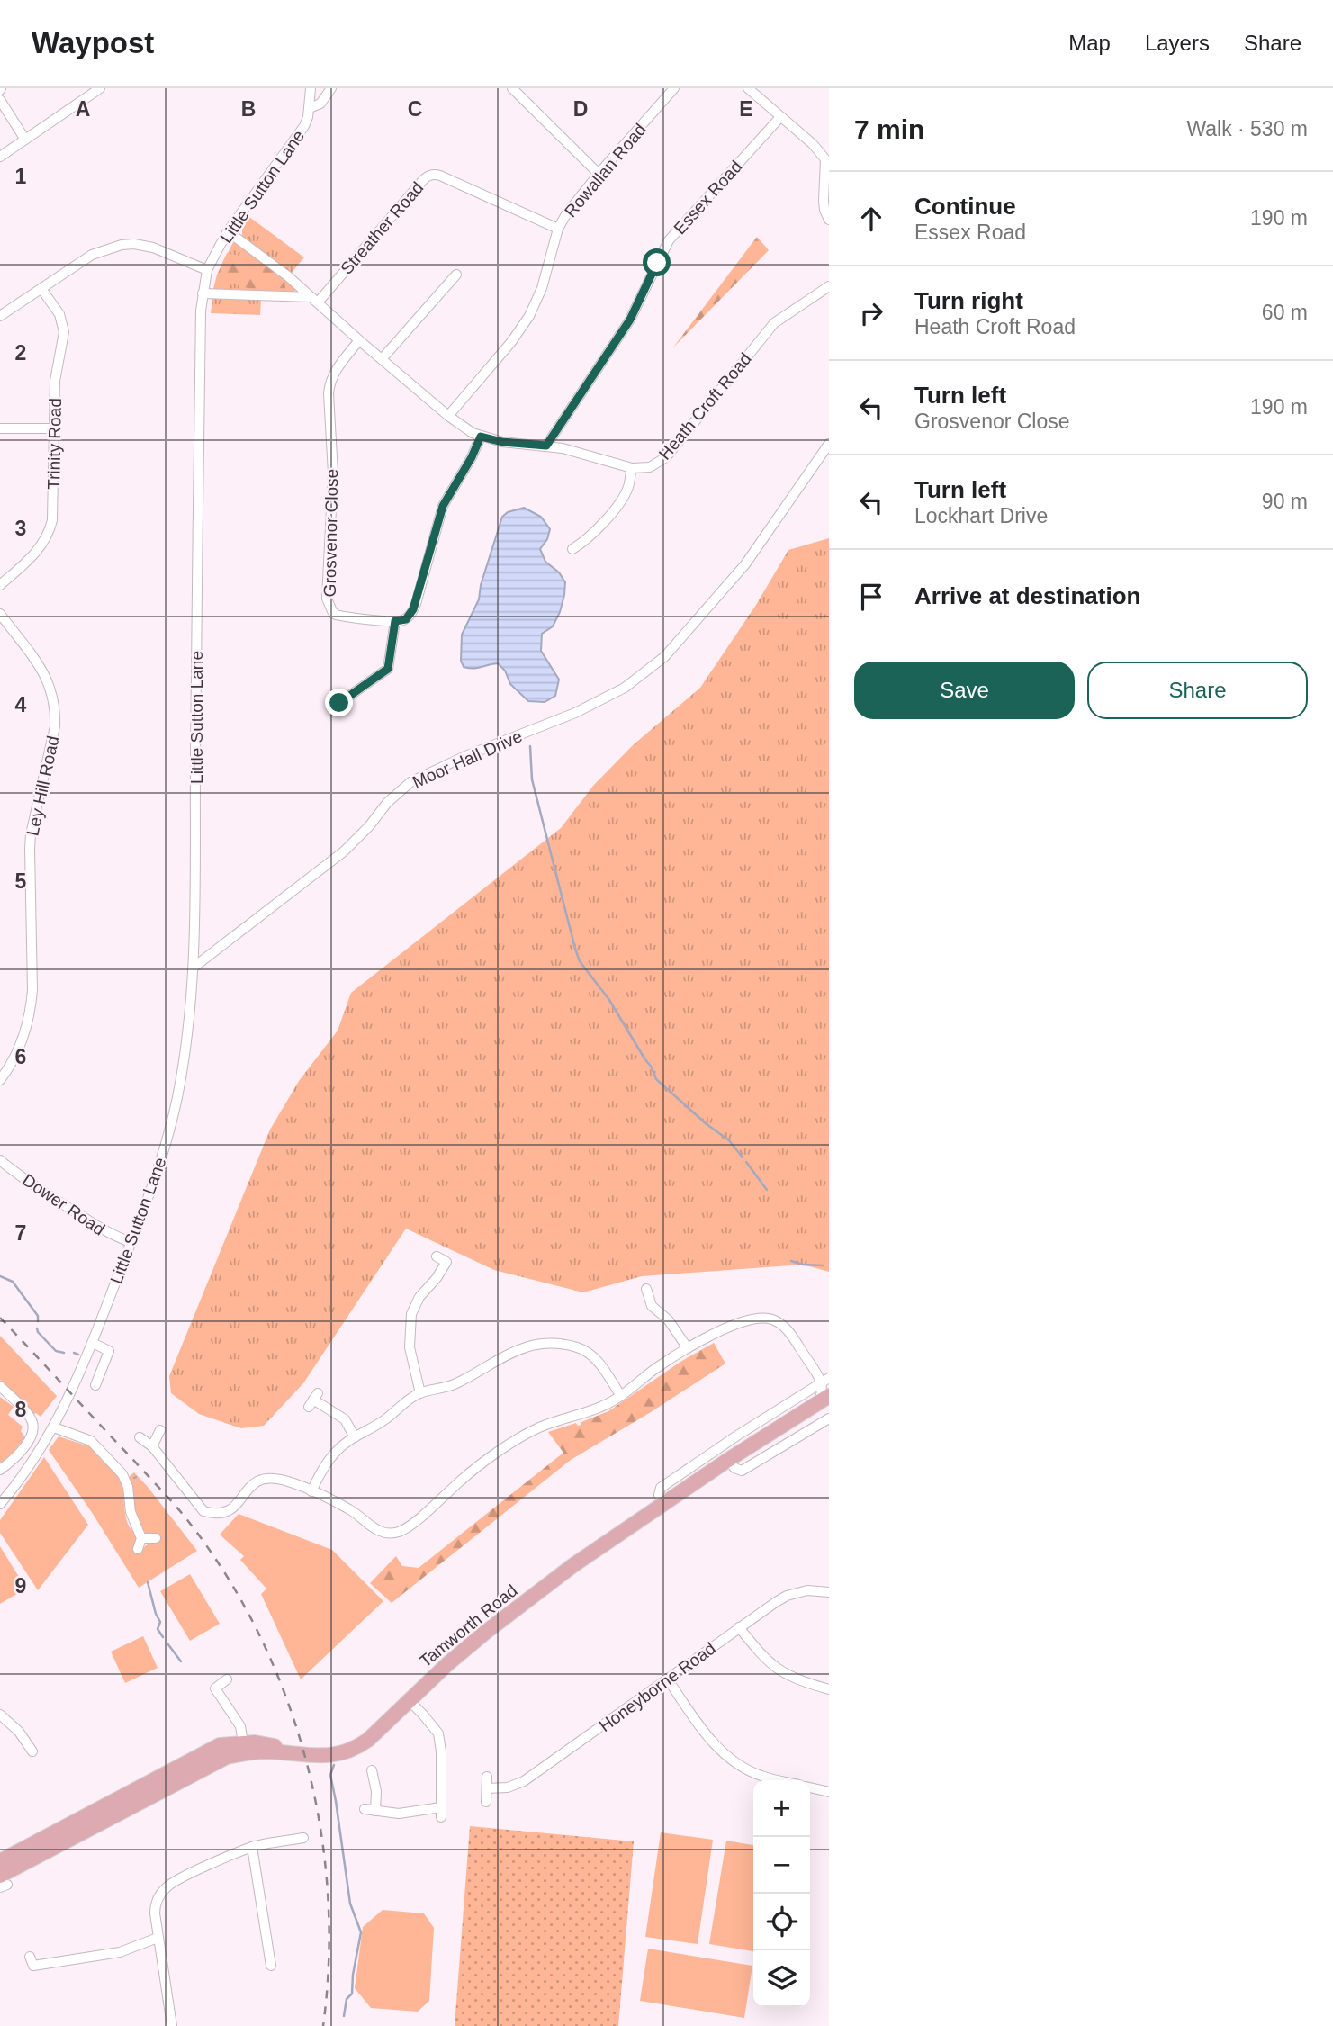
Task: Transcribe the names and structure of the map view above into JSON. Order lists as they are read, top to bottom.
{
  "streets": {
    "main road": ["Tamworth Road"],
    "street": [
      "Rowallan Road",
      "Little Sutton Lane",
      "Essex Road",
      "Streather Road",
      "Heath Croft Road",
      "Trinity Road",
      "Grosvenor Close",
      "Moor Hall Drive",
      "Ley Hill Road",
      "Dower Road",
      "Honeyborne Road"
    ]
  },
  "crossings": [
    ["Rowallan Road", "Streather Road"],
    ["Little Sutton Lane", "Moor Hall Drive"],
    ["Little Sutton Lane", "Dower Road"]
  ],
  "page": {
    "header": "Waypost",
    "nav": ["Map", "Layers", "Share"],
    "heading": ["7 min", "Walk · 530 m"],
    "list": [
      ["Continue", "Essex Road", "190 m"],
      ["Turn right", "Heath Croft Road", "60 m"],
      ["Turn left", "Grosvenor Close", "190 m"],
      ["Turn left", "Lockhart Drive", "90 m"],
      "Arrive at destination"
    ],
    "buttons": ["Save", "Share"],
    "map_buttons": ["+", "−"]
  },
  "grid": {
    "columns": [
      "A",
      "B",
      "C",
      "D",
      "E"
    ],
    "rows": [
      "1",
      "2",
      "3",
      "4",
      "5",
      "6",
      "7",
      "8",
      "9"
    ]
  }
}
